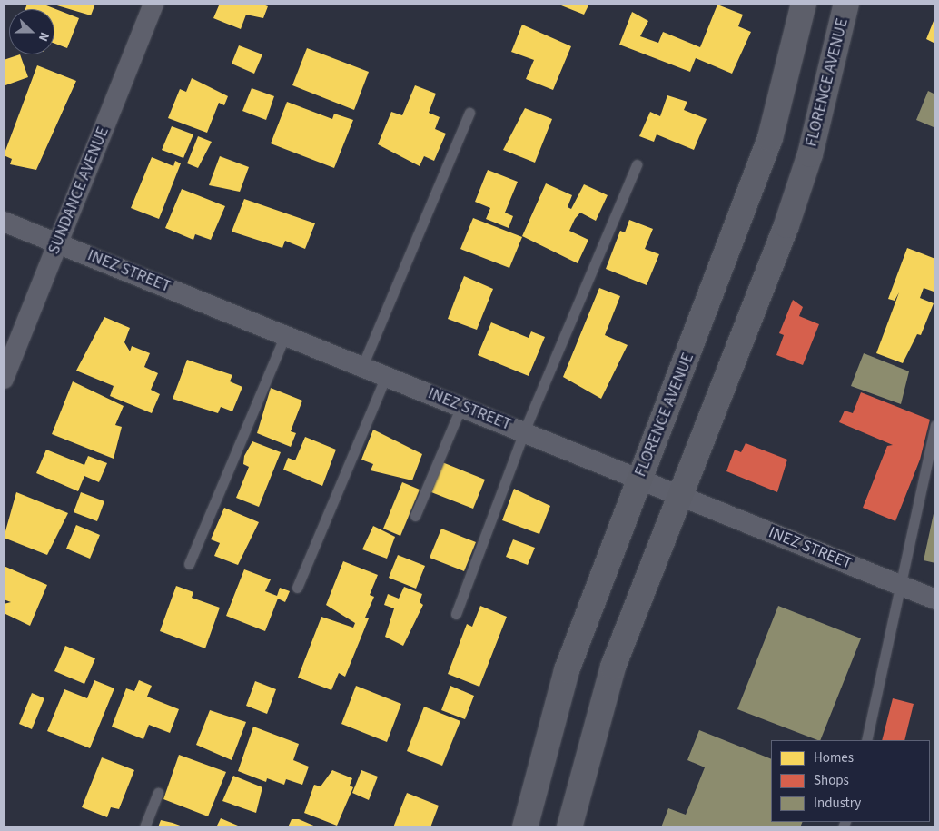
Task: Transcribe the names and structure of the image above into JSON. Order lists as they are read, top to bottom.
{
  "streets": {
    "main road": ["FLORENCE AVENUE"],
    "street": ["SUNDANCE AVENUE", "INEZ STREET"]
  },
  "crossings": [
    ["FLORENCE AVENUE", "INEZ STREET"],
    ["SUNDANCE AVENUE", "INEZ STREET"]
  ],
  "legend": ["Homes", "Shops", "Industry"],
  "north": "right"
}
